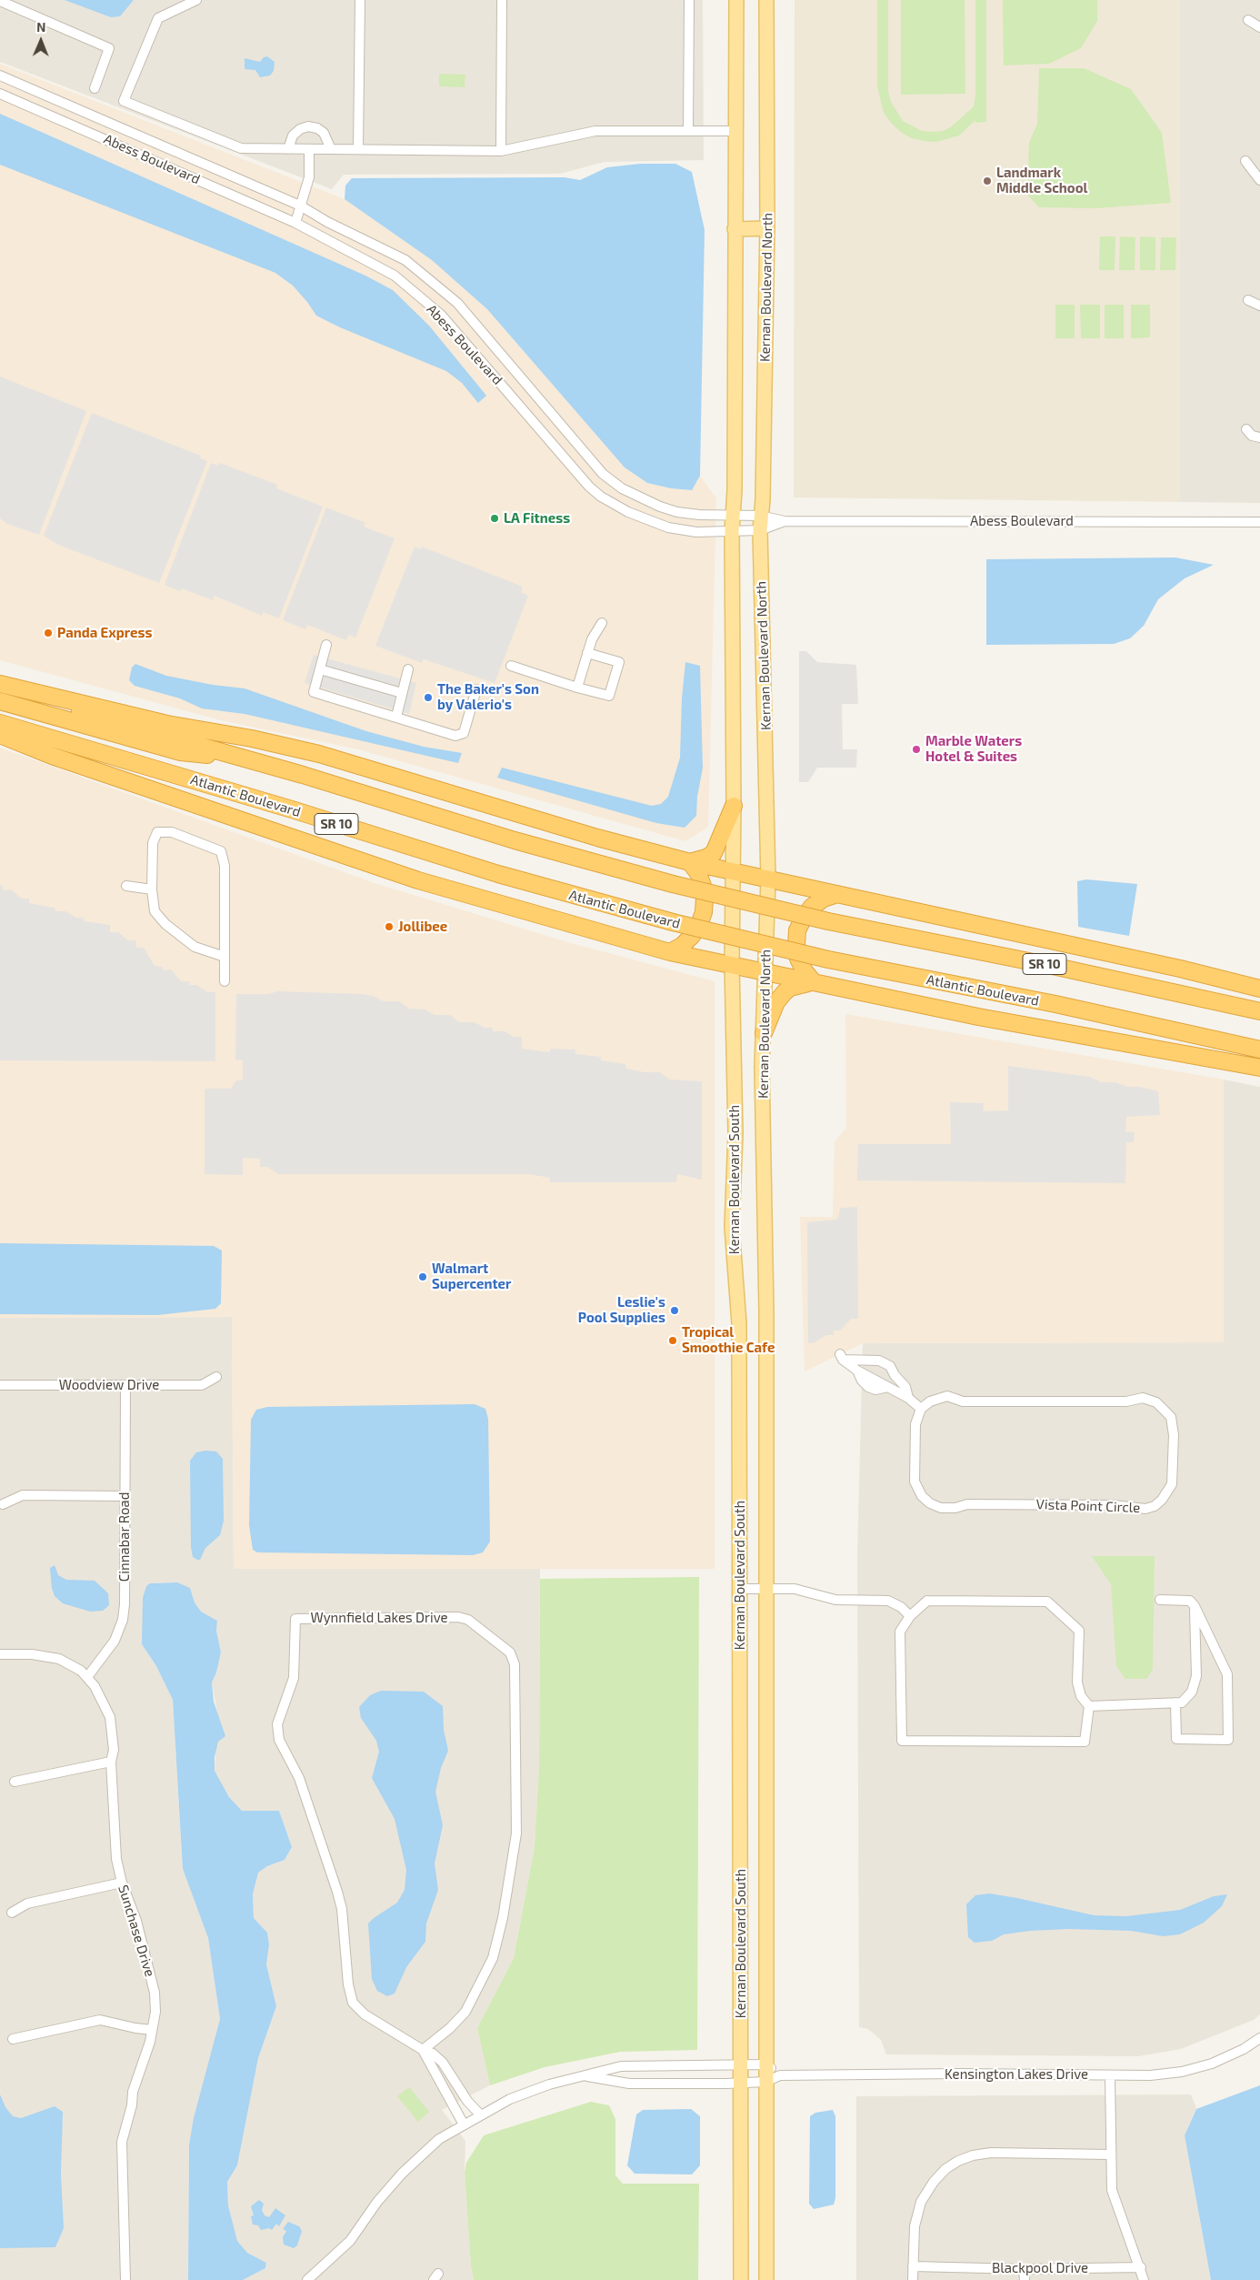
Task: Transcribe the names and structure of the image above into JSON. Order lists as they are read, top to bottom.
{
  "streets": {
    "highway": ["Atlantic Boulevard", "SR 10"],
    "main road": ["Kernan Boulevard North", "Kernan Boulevard South"],
    "street": [
      "Abess Boulevard",
      "Woodview Drive",
      "Vista Point Circle",
      "Cinnabar Road",
      "Wynnfield Lakes Drive",
      "Sunchase Drive",
      "Kensington Lakes Drive",
      "Blackpool Drive"
    ]
  },
  "crossings": [
    ["Abess Boulevard", "Kernan Boulevard North"],
    ["Kernan Boulevard North", "Kernan Boulevard South"],
    ["Kernan Boulevard South", "Kensington Lakes Drive"],
    ["Woodview Drive", "Cinnabar Road"],
    ["Cinnabar Road", "Sunchase Drive"]
  ],
  "places": [
    "Landmark Middle School",
    "LA Fitness",
    "Panda Express",
    "The Baker's Son by Valerio's",
    "Marble Waters Hotel & Suites",
    "Jollibee",
    "Walmart Supercenter",
    "Leslie's Pool Supplies",
    "Tropical Smoothie Cafe"
  ],
  "north": "top"
}
